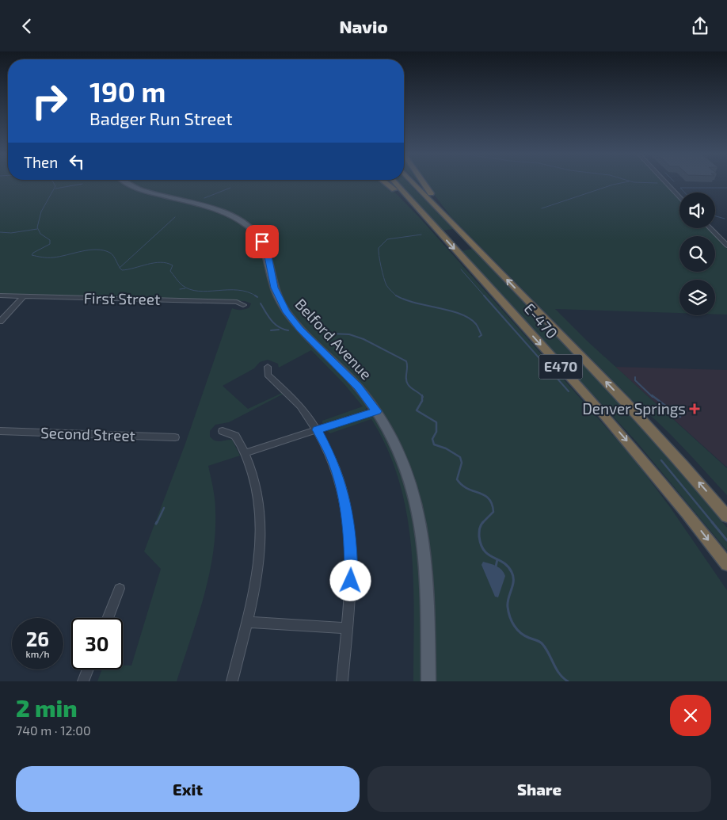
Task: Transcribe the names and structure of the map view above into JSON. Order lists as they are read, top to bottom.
{
  "streets": {
    "highway": ["E-470", "E470"],
    "main road": ["Belford Avenue"],
    "street": ["First Street", "Second Street"]
  },
  "places": {
    "health": ["Denver Springs"]
  },
  "page": {
    "header": "Navio",
    "turn": ["190 m", "Badger Run Street"],
    "then": "Then",
    "speed": "26 km/h",
    "limit": "30",
    "heading": ["2 min", "740 m · 12:00"],
    "buttons": ["Exit", "Share"]
  }
}
